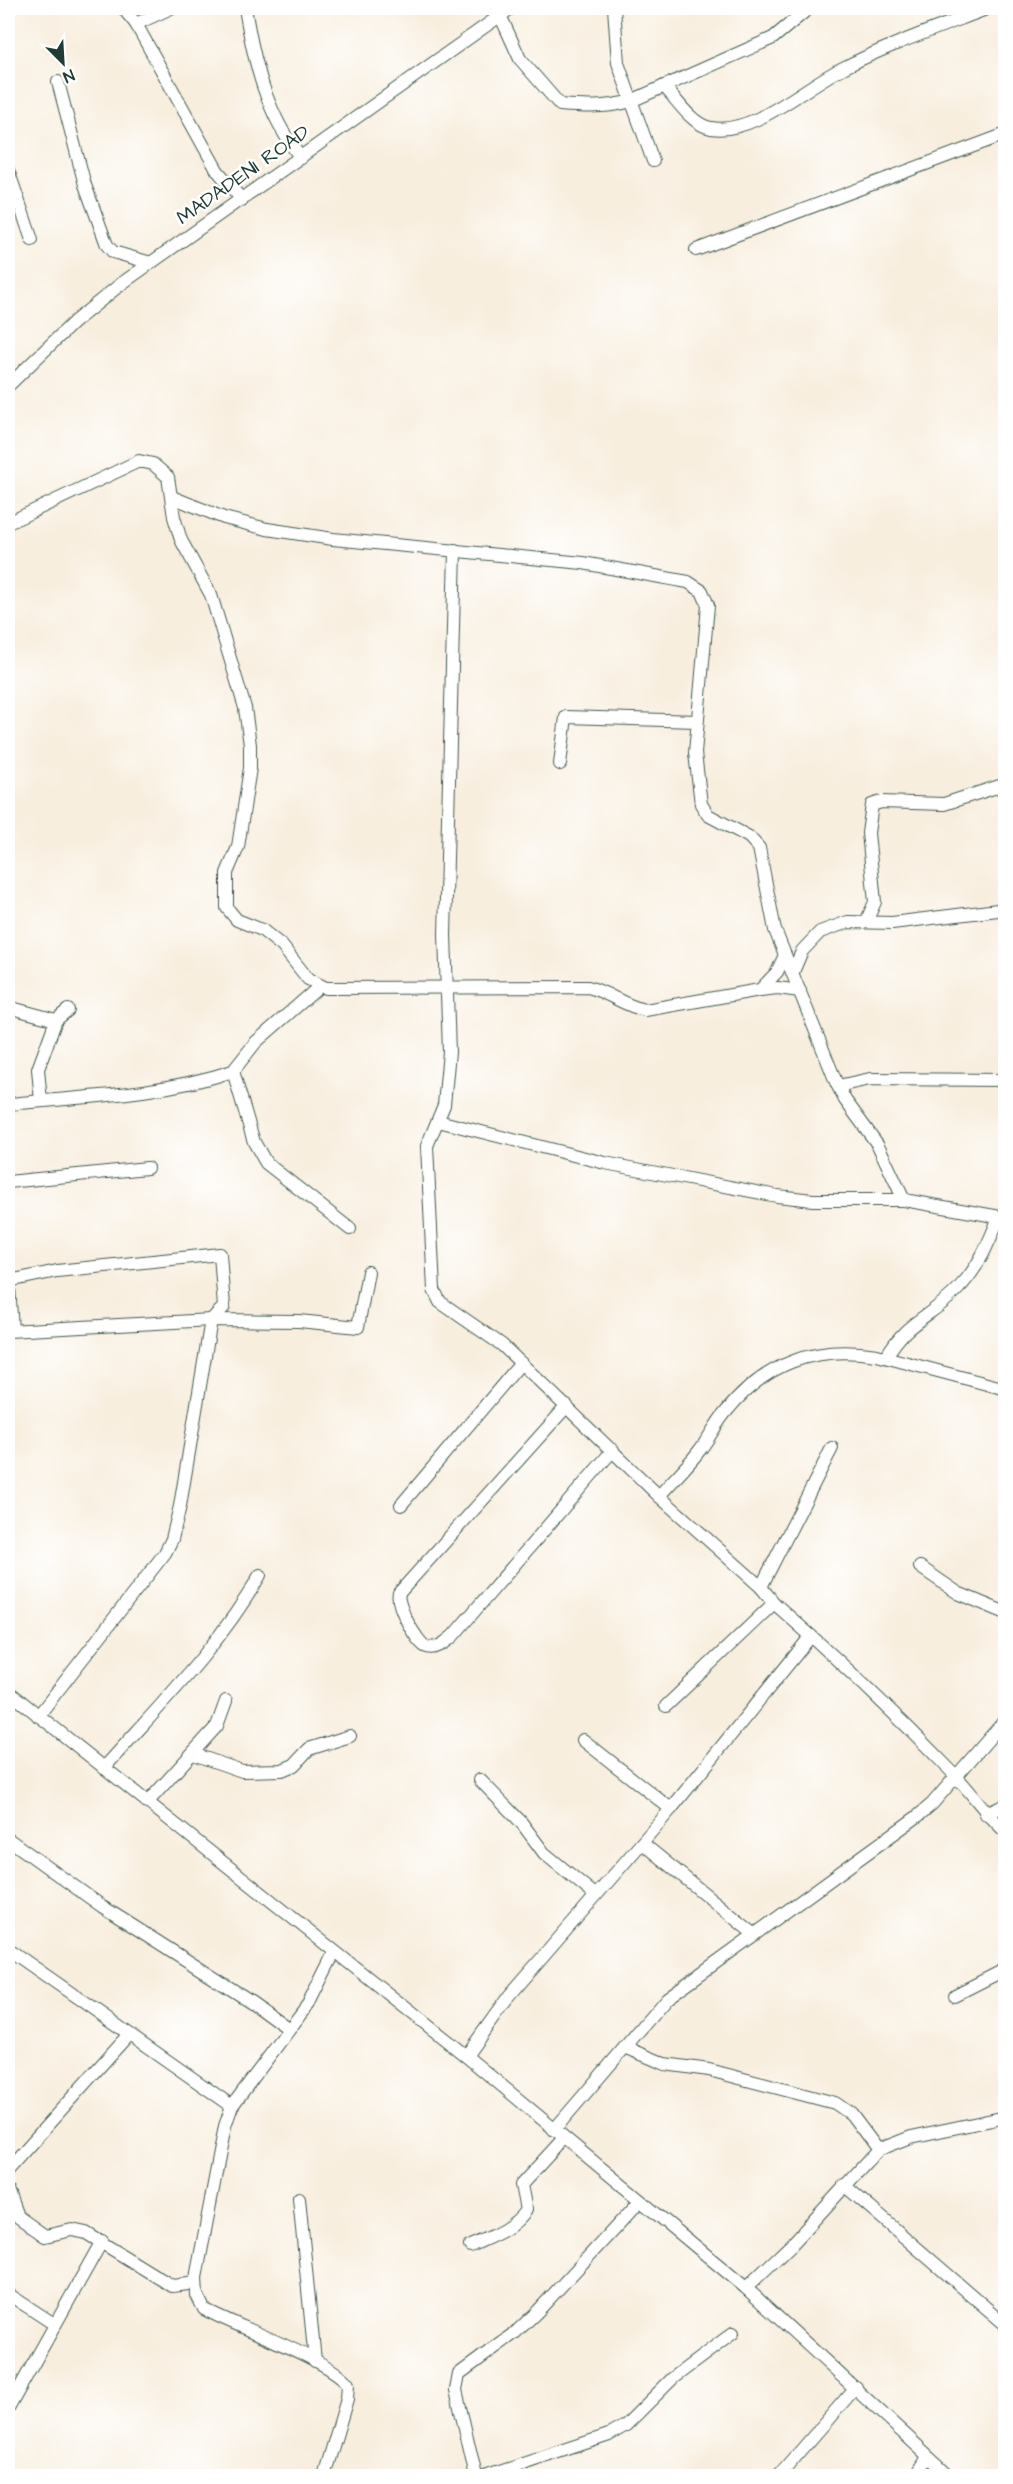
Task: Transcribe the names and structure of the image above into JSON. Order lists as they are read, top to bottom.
{
  "streets": {
    "street": ["MADADENI ROAD"]
  },
  "north": "bottom right"
}
